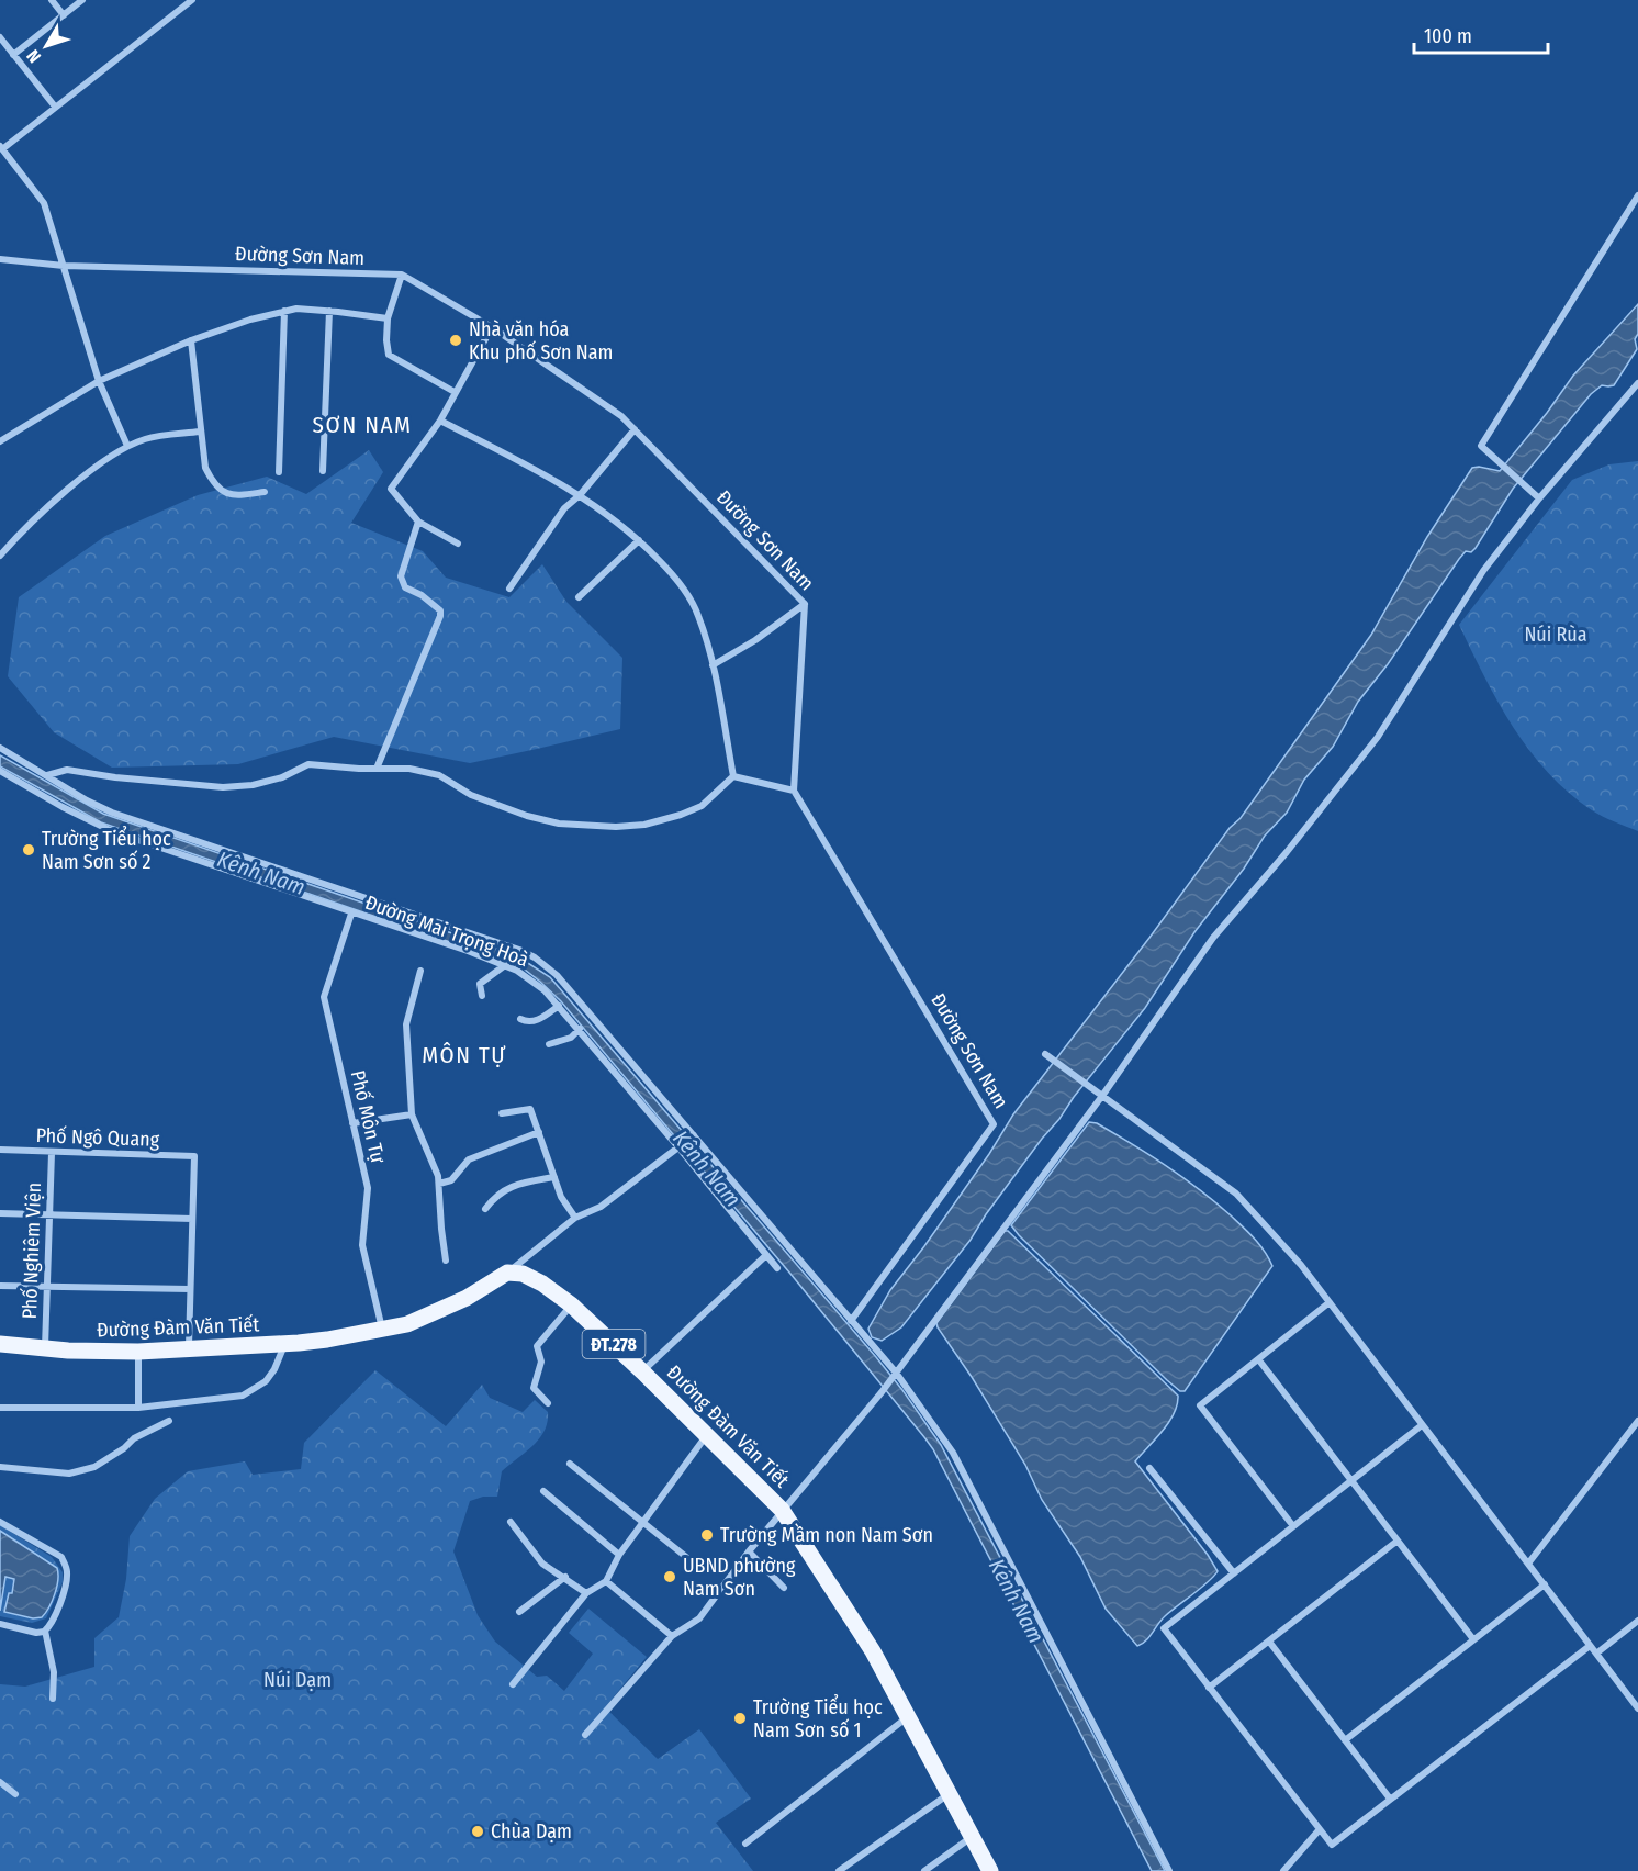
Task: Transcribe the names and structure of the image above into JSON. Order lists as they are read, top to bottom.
{
  "streets": {
    "main road": ["Đường Đàm Văn Tiết", "ĐT.278"],
    "street": [
      "Đường Sơn Nam",
      "Đường Mai Trọng Hoà",
      "Phố Môn Tự",
      "Phố Ngô Quang",
      "Phố Nghiêm Viện"
    ]
  },
  "crossings": [
    ["Đường Mai Trọng Hoà", "Phố Môn Tự"],
    ["Phố Môn Tự", "Đường Đàm Văn Tiết"],
    ["Phố Ngô Quang", "Phố Nghiêm Viện"],
    ["Phố Nghiêm Viện", "Đường Đàm Văn Tiết"]
  ],
  "districts": ["SƠN NAM", "MÔN TỰ"],
  "water": ["Kênh Nam"],
  "parks": ["Núi Rùa", "Núi Dạm"],
  "places": [
    "Nhà văn hóa Khu phố Sơn Nam",
    "Trường Tiểu học Nam Sơn số 2",
    "Trường Mầm non Nam Sơn",
    "UBND phường Nam Sơn",
    "Trường Tiểu học Nam Sơn số 1",
    "Chùa Dạm"
  ],
  "scale_bar": "100 m",
  "north": "bottom left"
}
